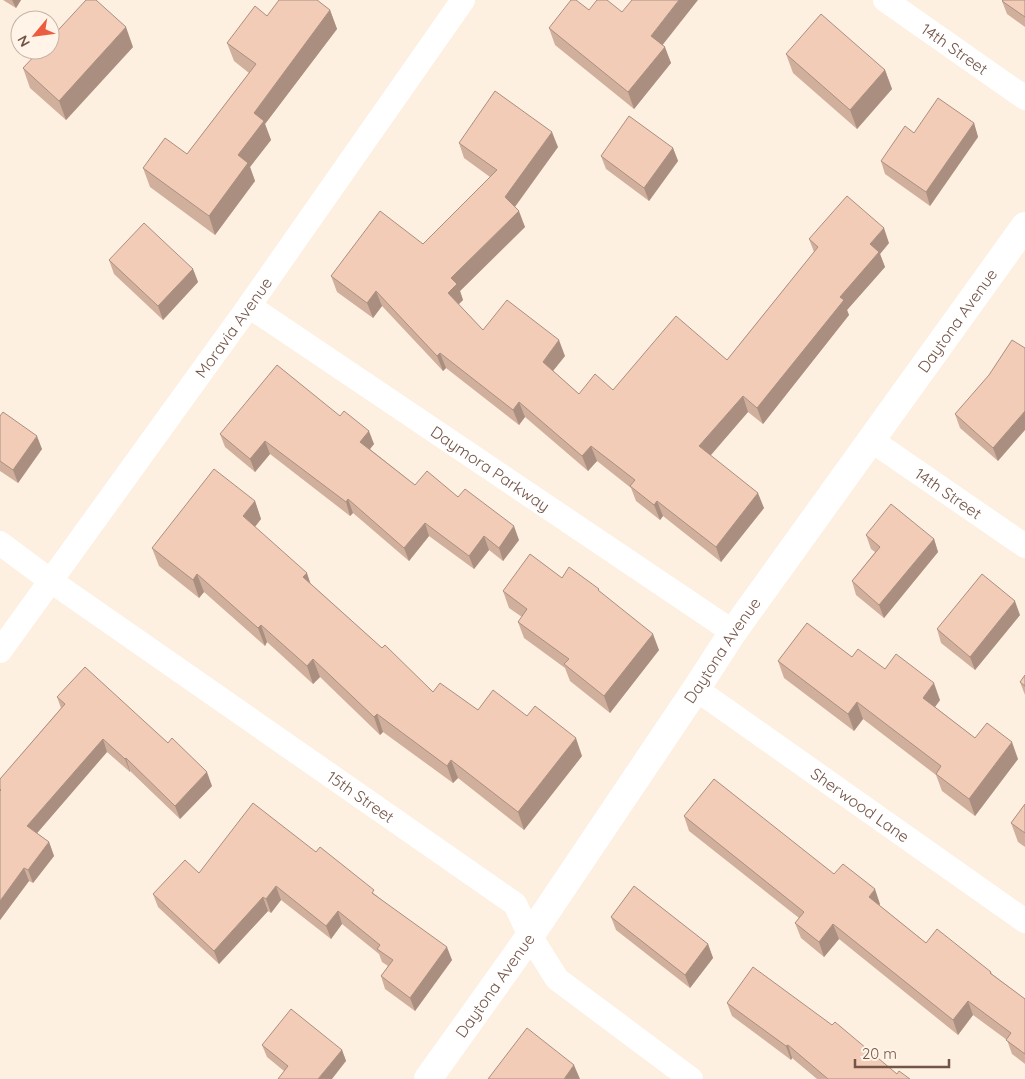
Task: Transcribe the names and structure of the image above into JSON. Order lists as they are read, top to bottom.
{
  "streets": {
    "street": [
      "14th Street",
      "Daytona Avenue",
      "Moravia Avenue",
      "Daymora Parkway",
      "15th Street",
      "Sherwood Lane"
    ]
  },
  "crossings": [
    ["14th Street", "Daytona Avenue"],
    ["Daytona Avenue", "Daymora Parkway"],
    ["Daytona Avenue", "15th Street"],
    ["Daytona Avenue", "Sherwood Lane"],
    ["Moravia Avenue", "Daymora Parkway"],
    ["Moravia Avenue", "15th Street"]
  ],
  "scale_bar": "20 m",
  "north": "bottom left"
}
